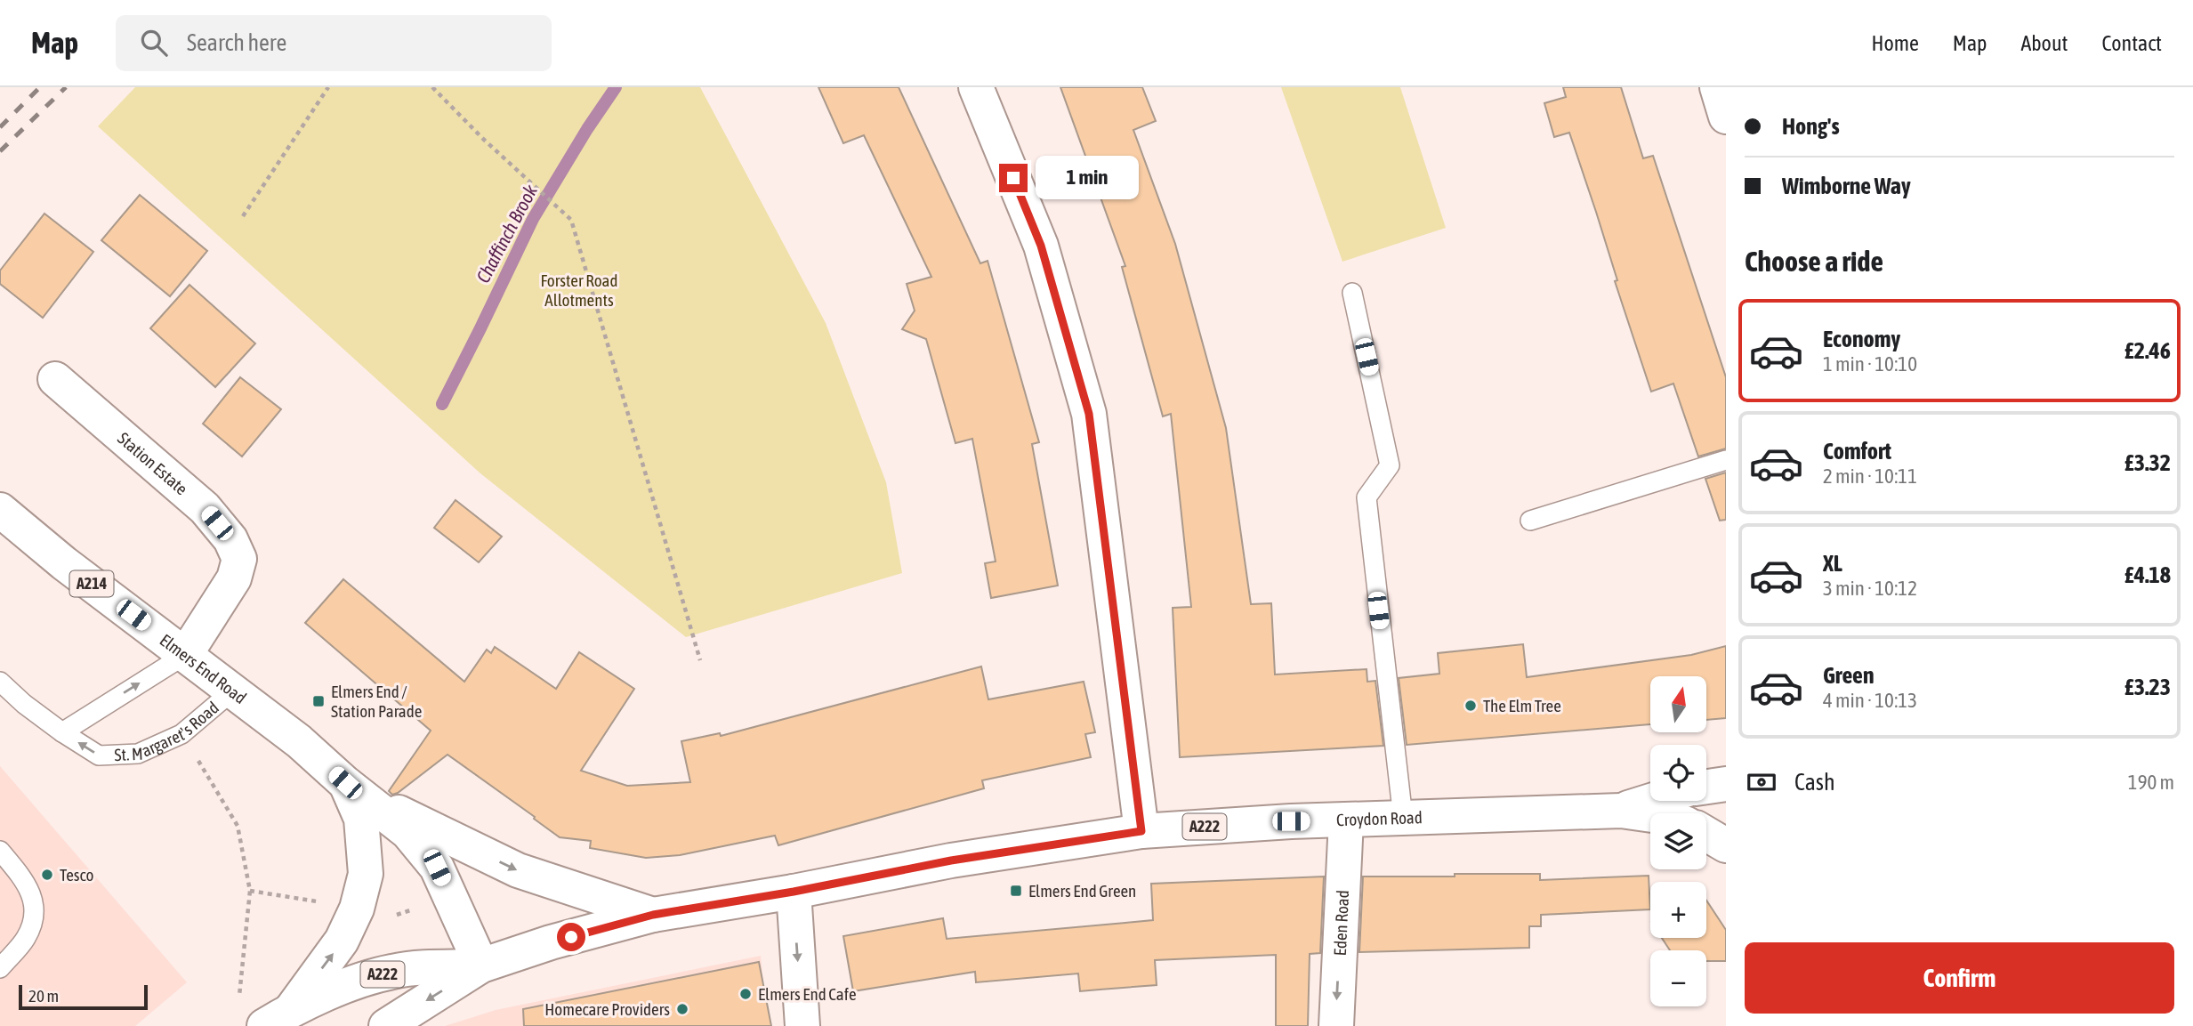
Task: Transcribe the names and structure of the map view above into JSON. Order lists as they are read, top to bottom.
{
  "streets": {
    "main road": [
      "Station Estate",
      "A214",
      "Elmers End Road",
      "Croydon Road",
      "A222",
      "Eden Road"
    ],
    "lane": ["St. Margaret's Road"]
  },
  "crossings": [
    ["Station Estate", "Elmers End Road"],
    ["Elmers End Road", "St. Margaret's Road"],
    ["Elmers End Road", "Croydon Road"],
    ["Croydon Road", "Eden Road"]
  ],
  "one_way": ["St. Margaret's Road", "Eden Road"],
  "water": ["Chaffinch Brook"],
  "parks": ["Forster Road Allotments"],
  "places": {
    "transit": ["Elmers End / Station Parade", "Elmers End Green"],
    "other": [
      "The Elm Tree",
      "Tesco",
      "Elmers End Cafe",
      "Homecare Providers"
    ]
  },
  "scale_bar": "20 m",
  "north": "top",
  "page": {
    "header": "Map",
    "search": "Search here",
    "nav": [
      "Home",
      "Map",
      "About",
      "Contact"
    ],
    "banner": ["Hong's", "Wimborne Way"],
    "bubble": "1 min",
    "heading": "Choose a ride",
    "list": [
      {
        "name": "Economy",
        "note": "1 min · 10:10",
        "value": "£2.46"
      },
      {
        "name": "Comfort",
        "note": "2 min · 10:11",
        "value": "£3.32"
      },
      {
        "name": "XL",
        "note": "3 min · 10:12",
        "value": "£4.18"
      },
      {
        "name": "Green",
        "note": "4 min · 10:13",
        "value": "£3.23"
      }
    ],
    "map_buttons": ["+", "−"],
    "pay": ["Cash", "190 m"],
    "buttons": "Confirm",
    "scale": "20 m"
  }
}
